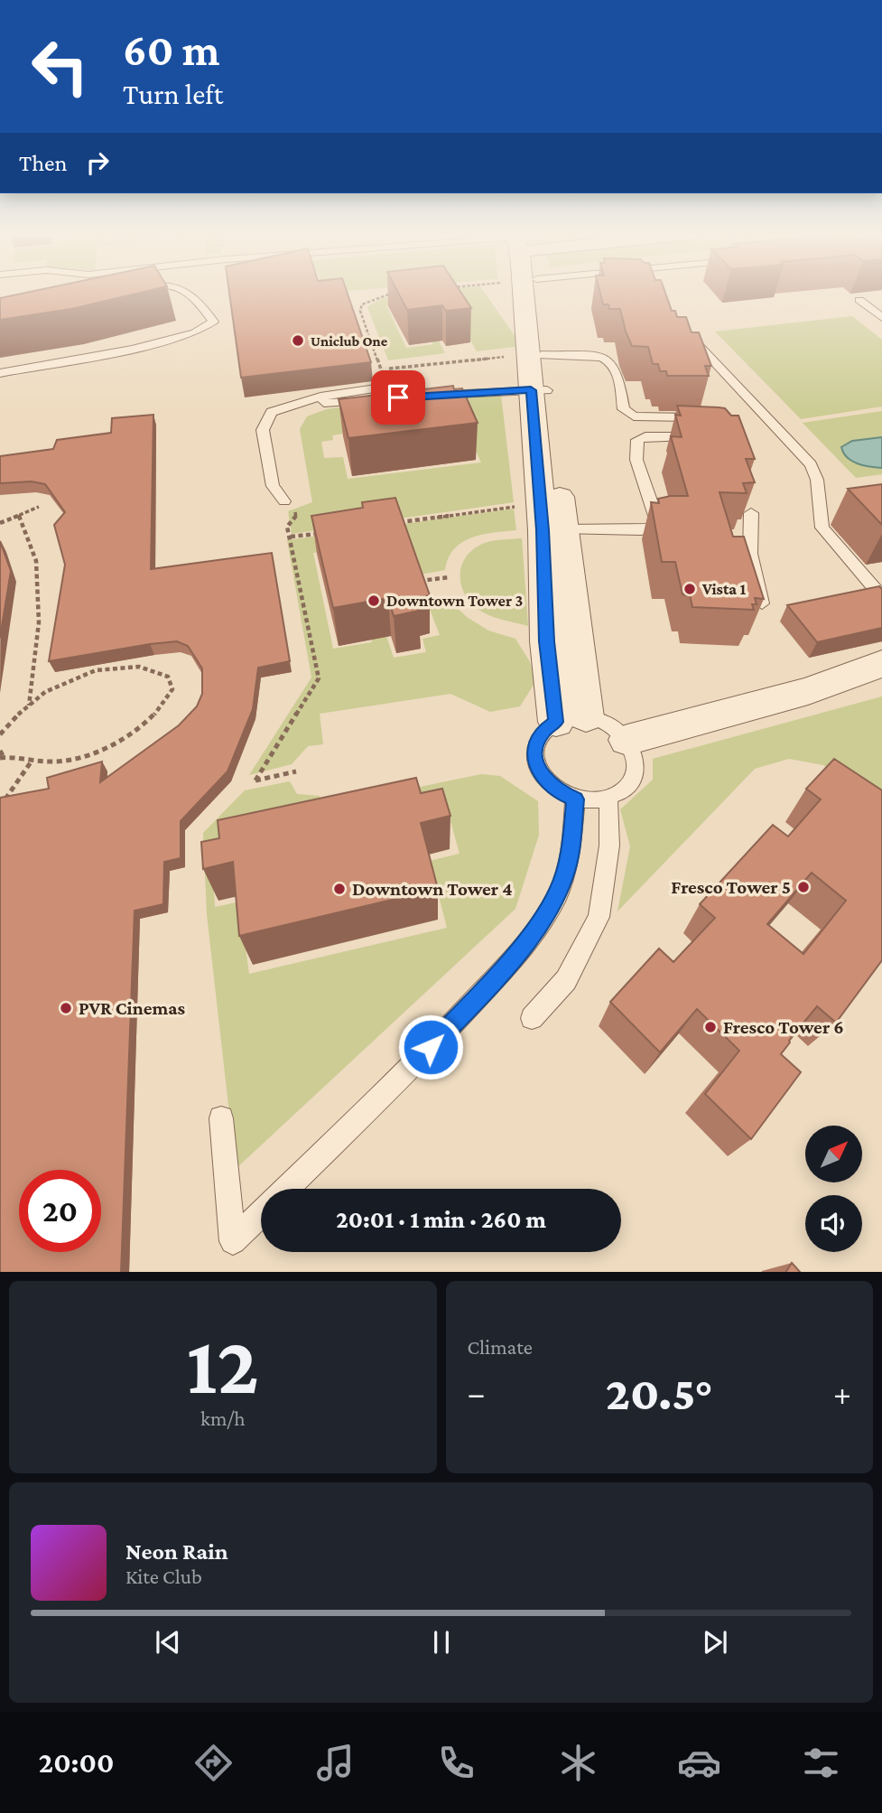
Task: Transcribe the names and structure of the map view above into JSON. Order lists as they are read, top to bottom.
{
  "places": [
    "Uniclub One",
    "Vista 1",
    "Downtown Tower 3",
    "Fresco Tower 5",
    "Downtown Tower 4",
    "PVR Cinemas",
    "Fresco Tower 6"
  ],
  "north": "top right",
  "page": {
    "turn": ["60 m", "Turn left"],
    "then": "Then",
    "limit": "20",
    "trip": "20:01 · 1 min · 260 m",
    "tile": [
      ["12", "km/h"],
      "Climate"
    ],
    "heat": ["−", "20.5°", "+"],
    "song": ["Neon Rain", "Kite Club"],
    "tabs": "20:00"
  }
}
